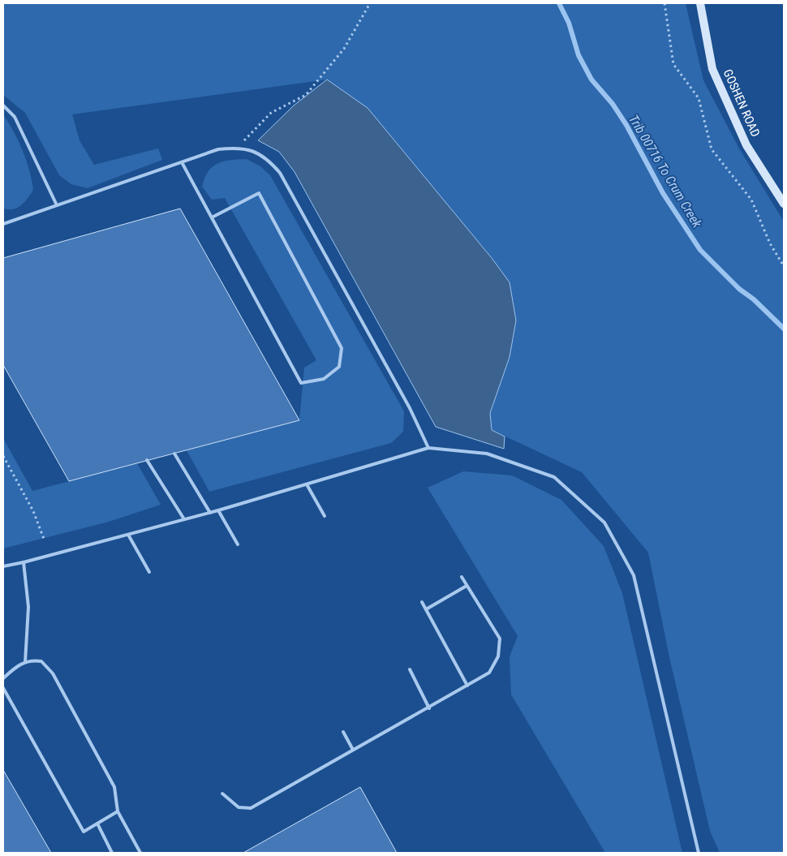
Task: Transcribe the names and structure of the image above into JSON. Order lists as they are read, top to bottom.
{
  "streets": {
    "main road": ["GOSHEN ROAD"]
  },
  "water": ["Trib 00716 To Crum Creek"]
}
